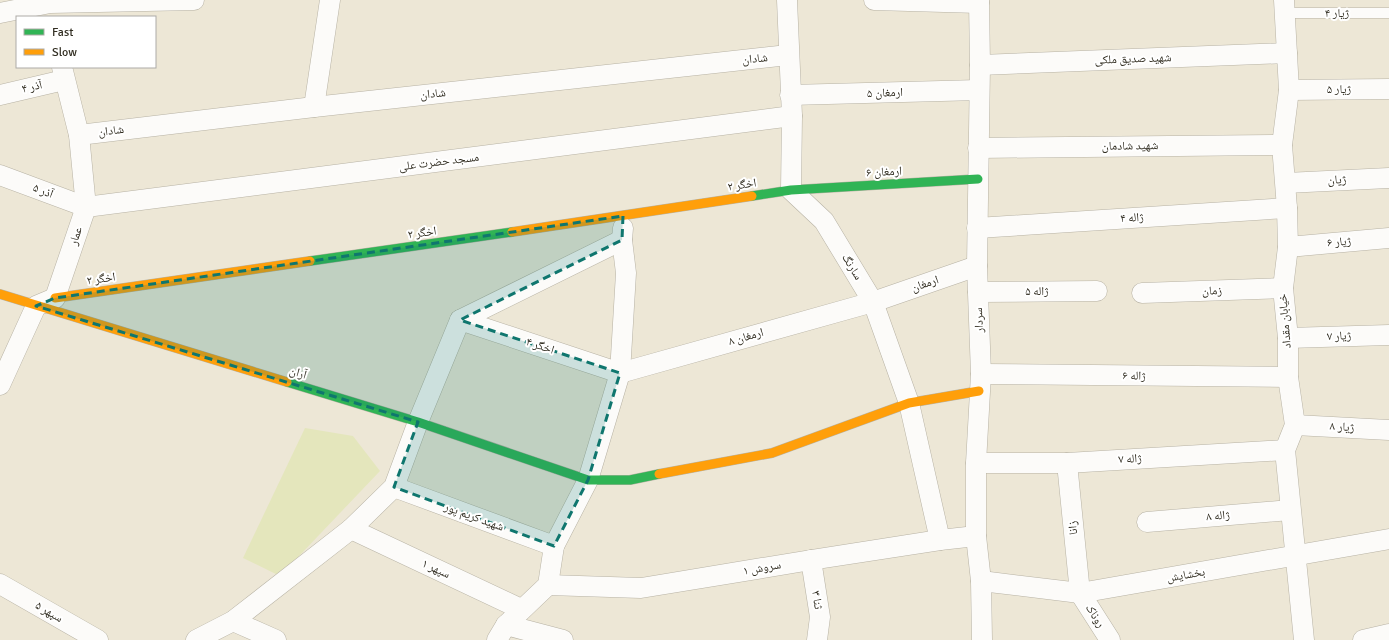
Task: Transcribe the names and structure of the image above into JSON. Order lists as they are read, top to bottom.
{
  "streets": {
    "street": [
      "شادان",
      "شهید صدیق ملکی",
      "آذر ۴",
      "ژیار ۵",
      "ارمغان ۵",
      "شهید شادمان",
      "مسجد حضرت علی",
      "ارمغان ۶",
      "ژیان",
      "اخگر ۲",
      "آذر ۵",
      "ژاله ۴",
      "عمار",
      "ژیار ۶",
      "سارنگ",
      "ارمغان",
      "ژاله ۵",
      "زمان",
      "سردار",
      "خیابان مقداد",
      "ژیار ۷",
      "ارمغان ۸",
      "اخگر ۴",
      "آران",
      "ژاله ۶",
      "ژیار ۸",
      "ژاله ۷",
      "ژاله ۸",
      "شهید کریم پور",
      "زانا",
      "سروش ۱",
      "سپهر ۱",
      "بخشایش",
      "ثنا ۳",
      "سپهر ۵",
      "روناک"
    ],
    "lane": ["ژیار ۴"]
  },
  "crossings": [
    ["ژیار ۴", "خیابان مقداد"],
    ["شادان", "عمار"],
    ["شهید صدیق ملکی", "سردار"],
    ["شهید صدیق ملکی", "خیابان مقداد"],
    ["آذر ۴", "عمار"],
    ["ژیار ۵", "خیابان مقداد"],
    ["ارمغان ۵", "سردار"],
    ["شهید شادمان", "سردار"],
    ["شهید شادمان", "خیابان مقداد"],
    ["مسجد حضرت علی", "آذر ۵"],
    ["مسجد حضرت علی", "عمار"],
    ["ارمغان ۶", "اخگر ۲"],
    ["ارمغان ۶", "سارنگ"],
    ["ارمغان ۶", "سردار"],
    ["ژیان", "خیابان مقداد"],
    ["اخگر ۲", "عمار"],
    ["اخگر ۲", "سارنگ"],
    ["آذر ۵", "عمار"],
    ["ژاله ۴", "سردار"],
    ["ژاله ۴", "خیابان مقداد"],
    ["ژیار ۶", "خیابان مقداد"],
    ["سارنگ", "ارمغان"],
    ["سارنگ", "ارمغان ۸"],
    ["سارنگ", "آران"],
    ["سارنگ", "سروش ۱"],
    ["ارمغان", "سردار"],
    ["ارمغان", "ارمغان ۸"],
    ["ژاله ۵", "سردار"],
    ["زمان", "خیابان مقداد"],
    ["سردار", "آران"],
    ["سردار", "ژاله ۶"],
    ["سردار", "ژاله ۷"],
    ["سردار", "سروش ۱"],
    ["سردار", "بخشایش"],
    ["خیابان مقداد", "ژیار ۷"],
    ["خیابان مقداد", "ژاله ۶"],
    ["خیابان مقداد", "ژیار ۸"],
    ["ارمغان ۸", "اخگر ۴"],
    ["آران", "ژاله ۶"],
    ["ژاله ۷", "زانا"],
    ["زانا", "بخشایش"],
    ["زانا", "روناک"],
    ["سروش ۱", "ثنا ۳"],
    ["بخشایش", "روناک"]
  ],
  "legend": ["Fast", "Slow"]
}
